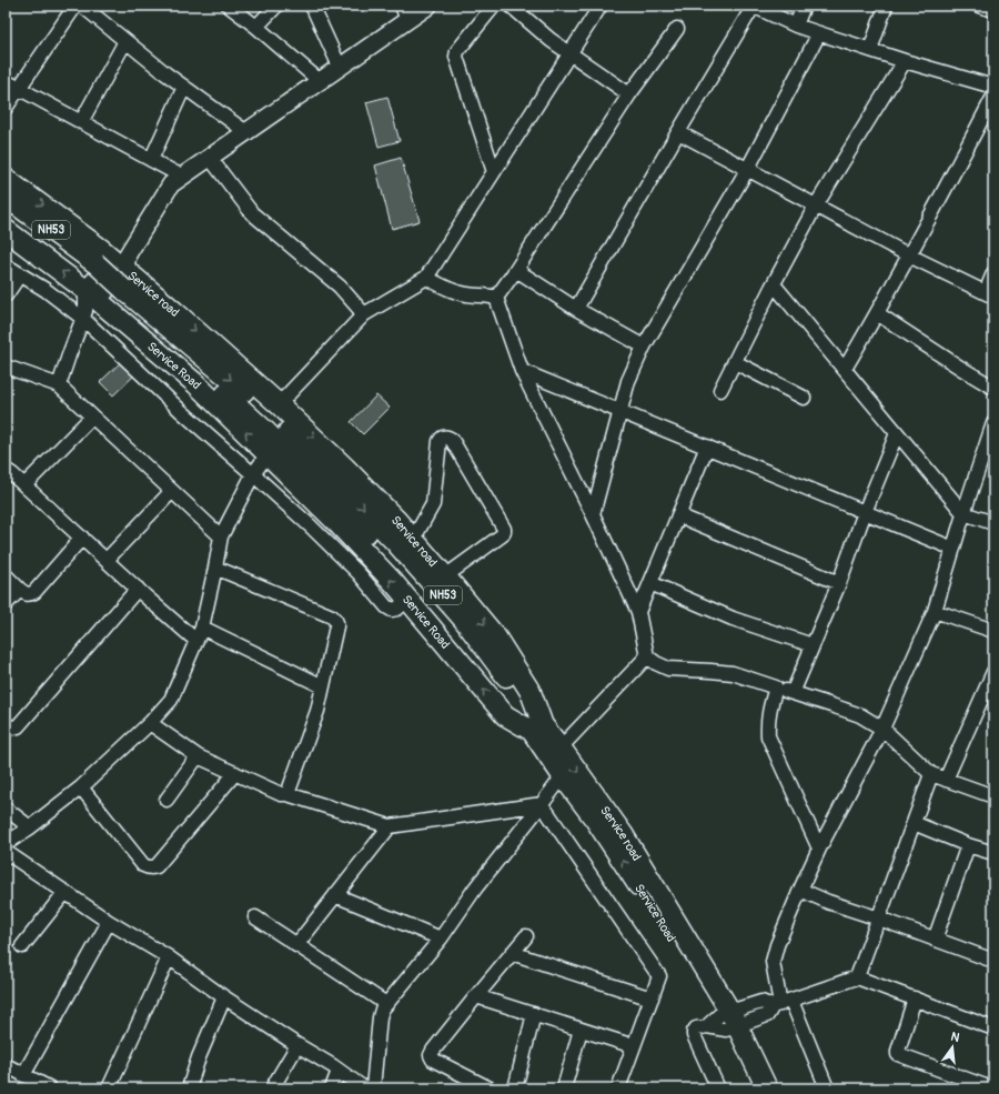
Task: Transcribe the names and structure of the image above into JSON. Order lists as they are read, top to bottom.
{
  "streets": {
    "highway": ["NH53", "Service road", "Service Road"]
  },
  "crossings": [
    ["NH53", "Service road"],
    ["NH53", "Service Road"],
    ["Service road", "Service Road"]
  ],
  "north": "top"
}
